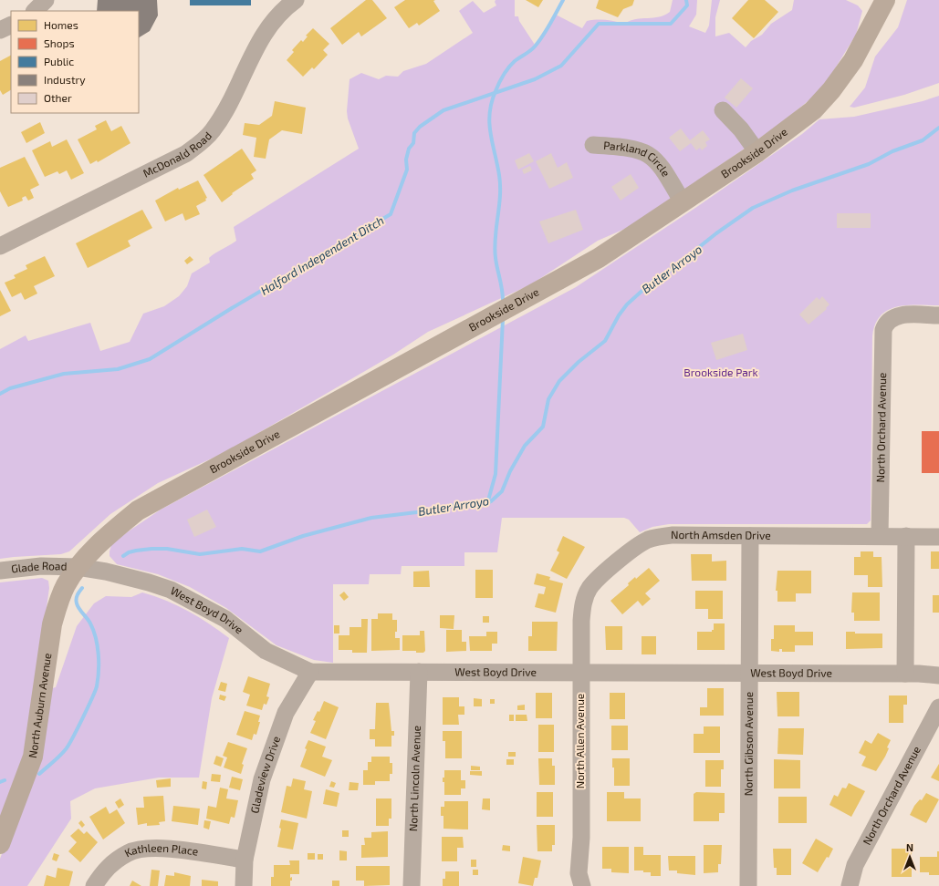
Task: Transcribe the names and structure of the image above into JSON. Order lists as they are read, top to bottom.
{
  "streets": {
    "main road": ["Brookside Drive", "North Auburn Avenue"],
    "street": [
      "McDonald Road",
      "Parkland Circle",
      "North Orchard Avenue",
      "North Amsden Drive",
      "Glade Road",
      "West Boyd Drive",
      "North Allen Avenue",
      "North Gibson Avenue",
      "Gladeview Drive",
      "North Lincoln Avenue",
      "Kathleen Place"
    ]
  },
  "crossings": [
    ["Brookside Drive", "Parkland Circle"],
    ["Brookside Drive", "Glade Road"],
    ["Brookside Drive", "West Boyd Drive"],
    ["Brookside Drive", "North Auburn Avenue"],
    ["North Orchard Avenue", "North Amsden Drive"],
    ["North Amsden Drive", "North Allen Avenue"],
    ["North Amsden Drive", "North Gibson Avenue"],
    ["Glade Road", "West Boyd Drive"],
    ["Glade Road", "North Auburn Avenue"],
    ["West Boyd Drive", "North Auburn Avenue"],
    ["West Boyd Drive", "North Allen Avenue"],
    ["West Boyd Drive", "North Gibson Avenue"],
    ["West Boyd Drive", "Gladeview Drive"],
    ["West Boyd Drive", "North Lincoln Avenue"],
    ["Gladeview Drive", "Kathleen Place"]
  ],
  "water": ["Halford Independent Ditch", "Butler Arroyo"],
  "parks": ["Brookside Park"],
  "legend": [
    "Homes",
    "Shops",
    "Public",
    "Industry",
    "Other"
  ],
  "north": "top"
}
